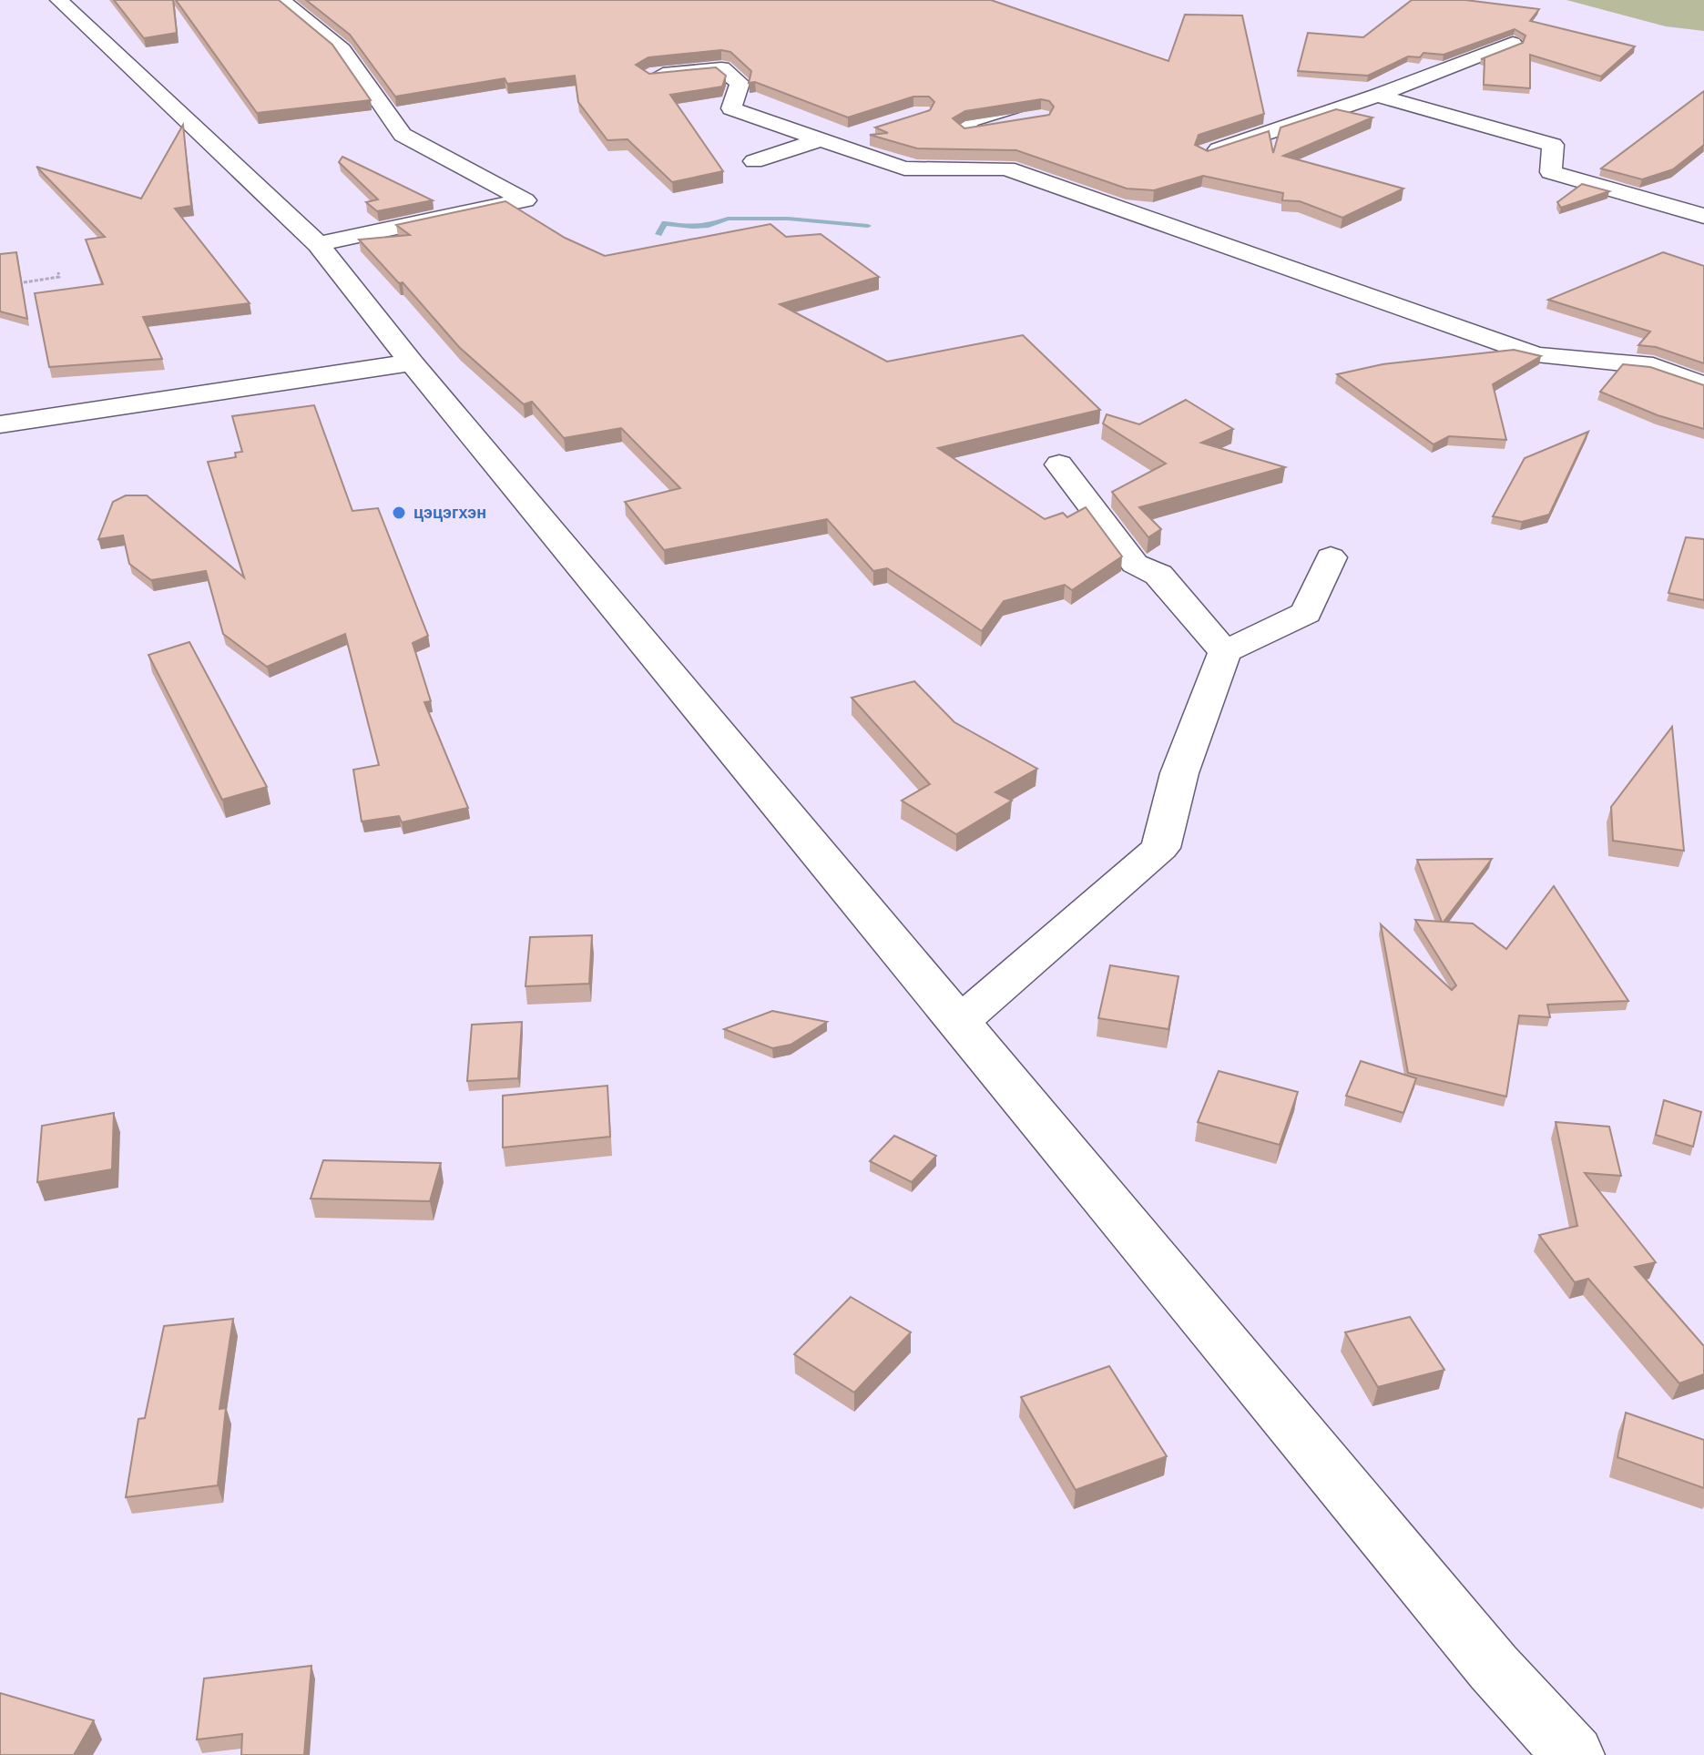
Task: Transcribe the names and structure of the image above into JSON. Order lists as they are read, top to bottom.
{
  "places": ["цэцэгхэн"]
}
